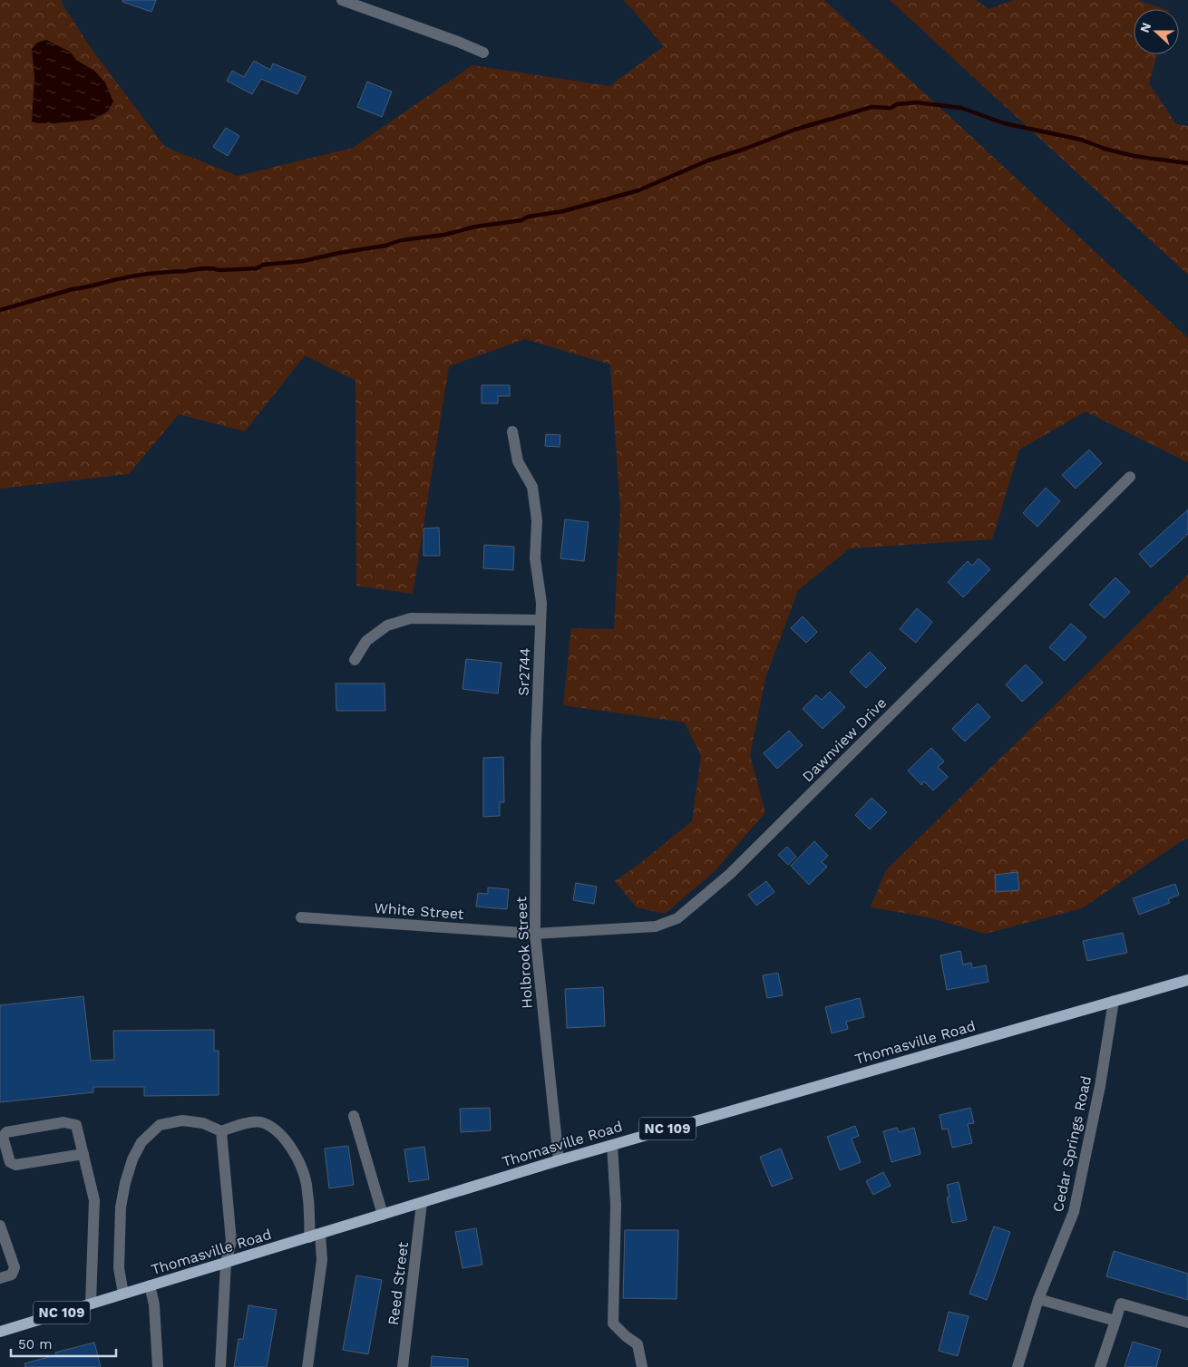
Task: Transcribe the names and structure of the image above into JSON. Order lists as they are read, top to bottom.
{
  "streets": {
    "main road": ["Thomasville Road", "NC 109"],
    "street": [
      "Sr2744",
      "Dawnview Drive",
      "White Street",
      "Holbrook Street",
      "Cedar Springs Road",
      "Reed Street"
    ]
  },
  "crossings": [
    ["Sr2744", "Holbrook Street"],
    ["Dawnview Drive", "White Street"],
    ["Dawnview Drive", "Holbrook Street"],
    ["White Street", "Holbrook Street"],
    ["Holbrook Street", "Thomasville Road"],
    ["Thomasville Road", "Cedar Springs Road"],
    ["Thomasville Road", "Reed Street"]
  ],
  "scale_bar": "50 m",
  "north": "left"
}
